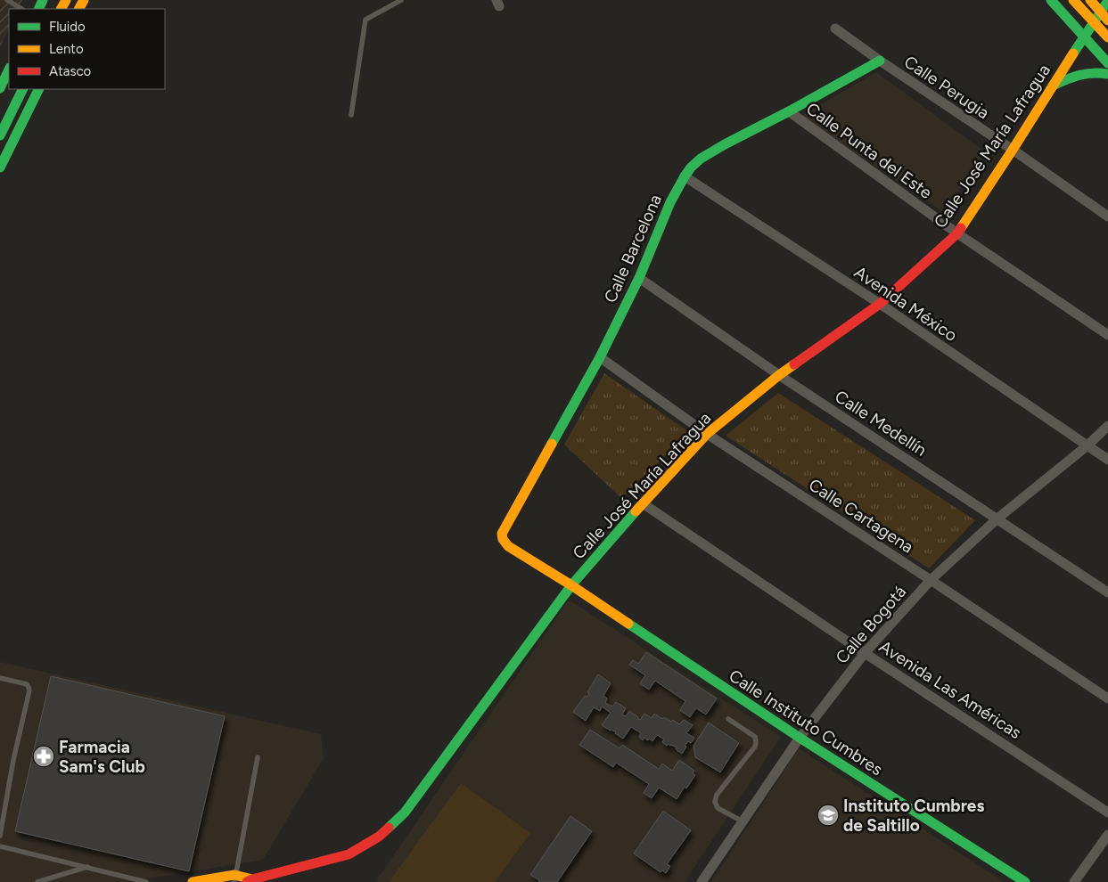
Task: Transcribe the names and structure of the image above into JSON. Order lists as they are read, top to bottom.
{
  "streets": {
    "main road": ["Calle José María Lafragua", "Calle Barcelona", "Calle Instituto Cumbres"],
    "street": [
      "Calle Perugia",
      "Calle Punta del Este",
      "Avenida México",
      "Calle Medellín",
      "Calle Cartagena",
      "Calle Bogotá",
      "Avenida Las Américas"
    ]
  },
  "crossings": [
    ["Calle Perugia", "Calle José María Lafragua"],
    ["Calle Perugia", "Calle Barcelona"],
    ["Calle José María Lafragua", "Calle Punta del Este"],
    ["Calle José María Lafragua", "Avenida México"],
    ["Calle José María Lafragua", "Calle Medellín"],
    ["Calle José María Lafragua", "Calle Cartagena"],
    ["Calle José María Lafragua", "Avenida Las Américas"],
    ["Calle José María Lafragua", "Calle Instituto Cumbres"],
    ["Calle Punta del Este", "Calle Barcelona"],
    ["Calle Barcelona", "Avenida México"],
    ["Calle Barcelona", "Calle Medellín"],
    ["Calle Barcelona", "Calle Cartagena"],
    ["Calle Barcelona", "Calle Instituto Cumbres"],
    ["Avenida México", "Calle Bogotá"],
    ["Calle Medellín", "Calle Bogotá"],
    ["Calle Cartagena", "Calle Bogotá"],
    ["Calle Bogotá", "Avenida Las Américas"],
    ["Calle Bogotá", "Calle Instituto Cumbres"]
  ],
  "places": {
    "pharmacy": ["Farmacia Sam's Club"],
    "school or university": ["Instituto Cumbres de Saltillo"]
  },
  "legend": ["Fluido", "Lento", "Atasco"]
}
